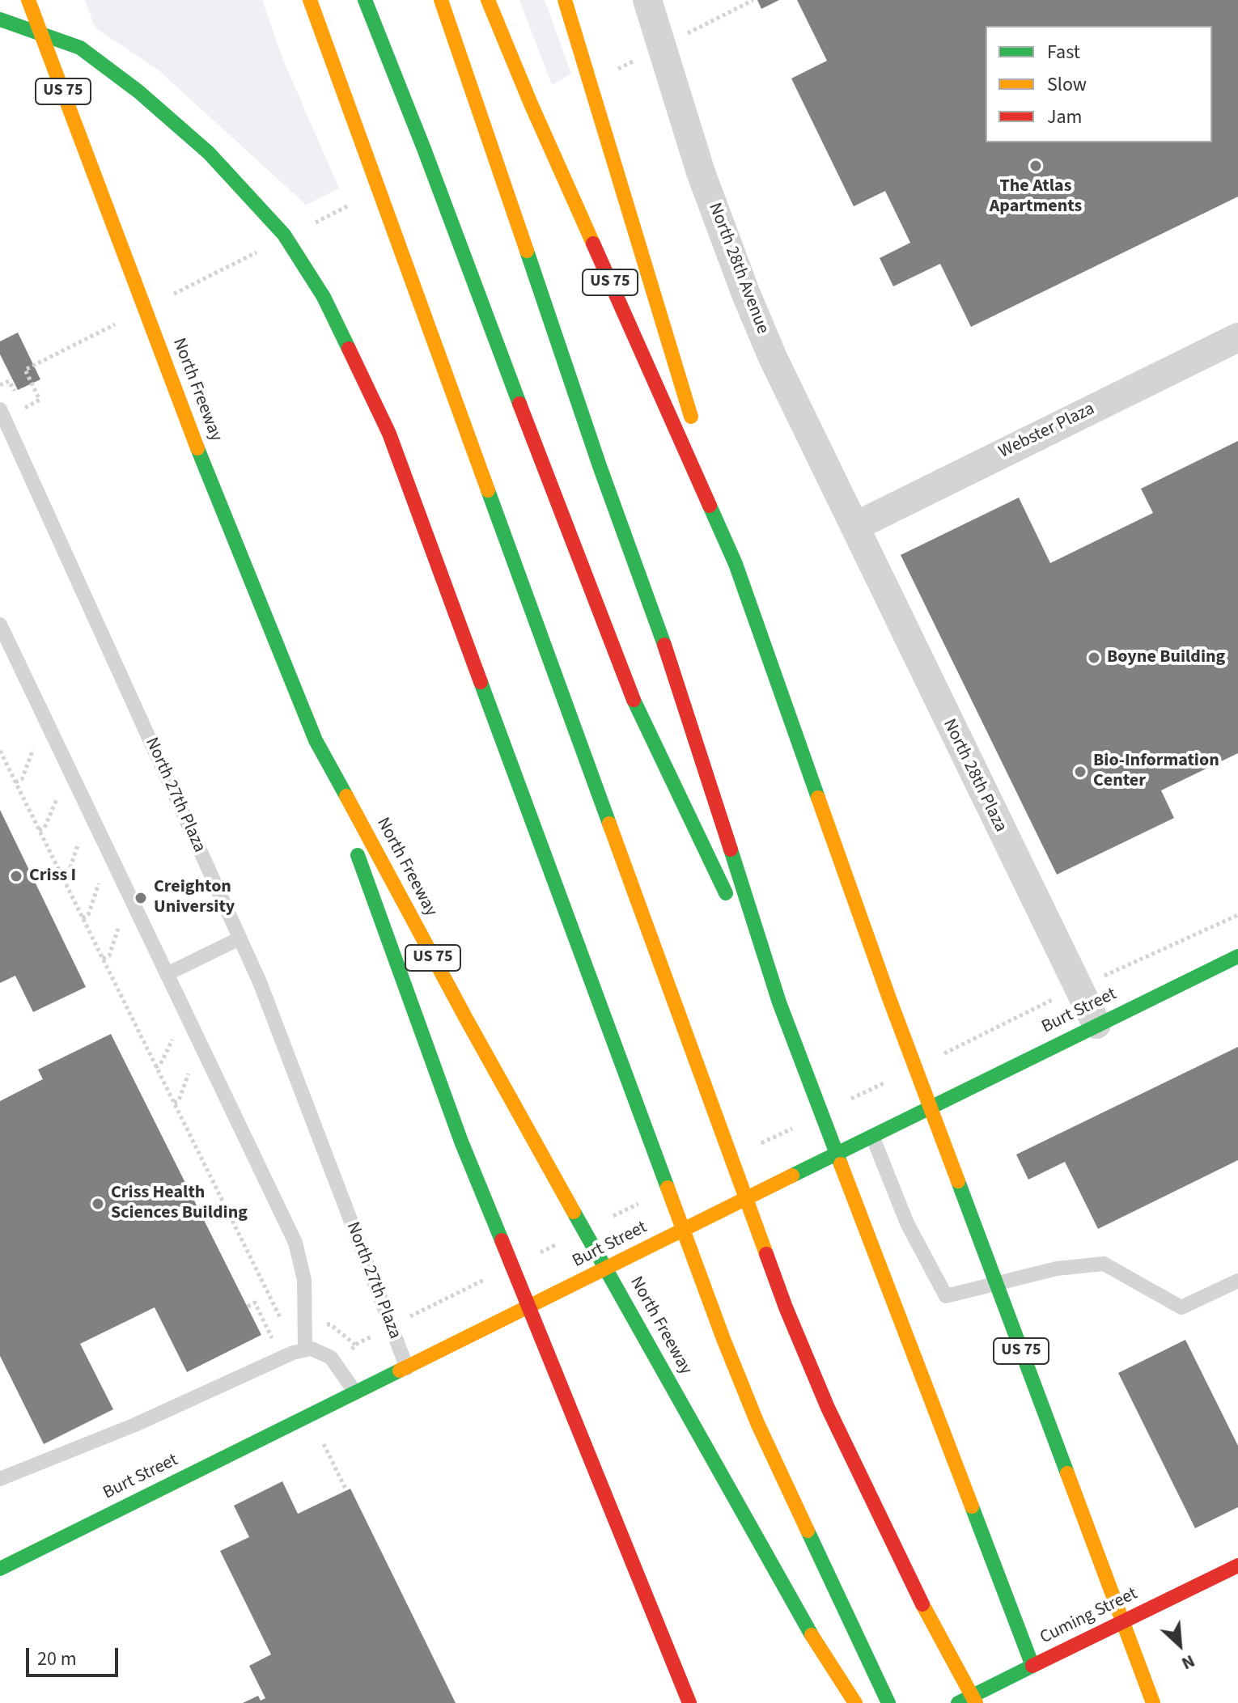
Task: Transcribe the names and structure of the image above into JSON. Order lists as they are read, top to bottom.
{
  "streets": {
    "main road": [
      "US 75",
      "North Freeway",
      "Burt Street",
      "Cuming Street"
    ],
    "street": ["North 28th Avenue", "Webster Plaza", "North 28th Plaza"],
    "lane": ["North 27th Plaza"]
  },
  "crossings": [
    ["North 28th Avenue", "Webster Plaza"],
    ["North 28th Avenue", "North 28th Plaza"],
    ["Webster Plaza", "North 28th Plaza"],
    ["North 28th Plaza", "Burt Street"],
    ["North 27th Plaza", "Burt Street"]
  ],
  "places": [
    "The Atlas Apartments",
    "Boyne Building",
    "Bio-Information Center",
    "Criss I",
    "Creighton University",
    "Criss Health Sciences Building"
  ],
  "legend": ["Fast", "Slow", "Jam"],
  "scale_bar": "20 m",
  "north": "bottom right"
}
